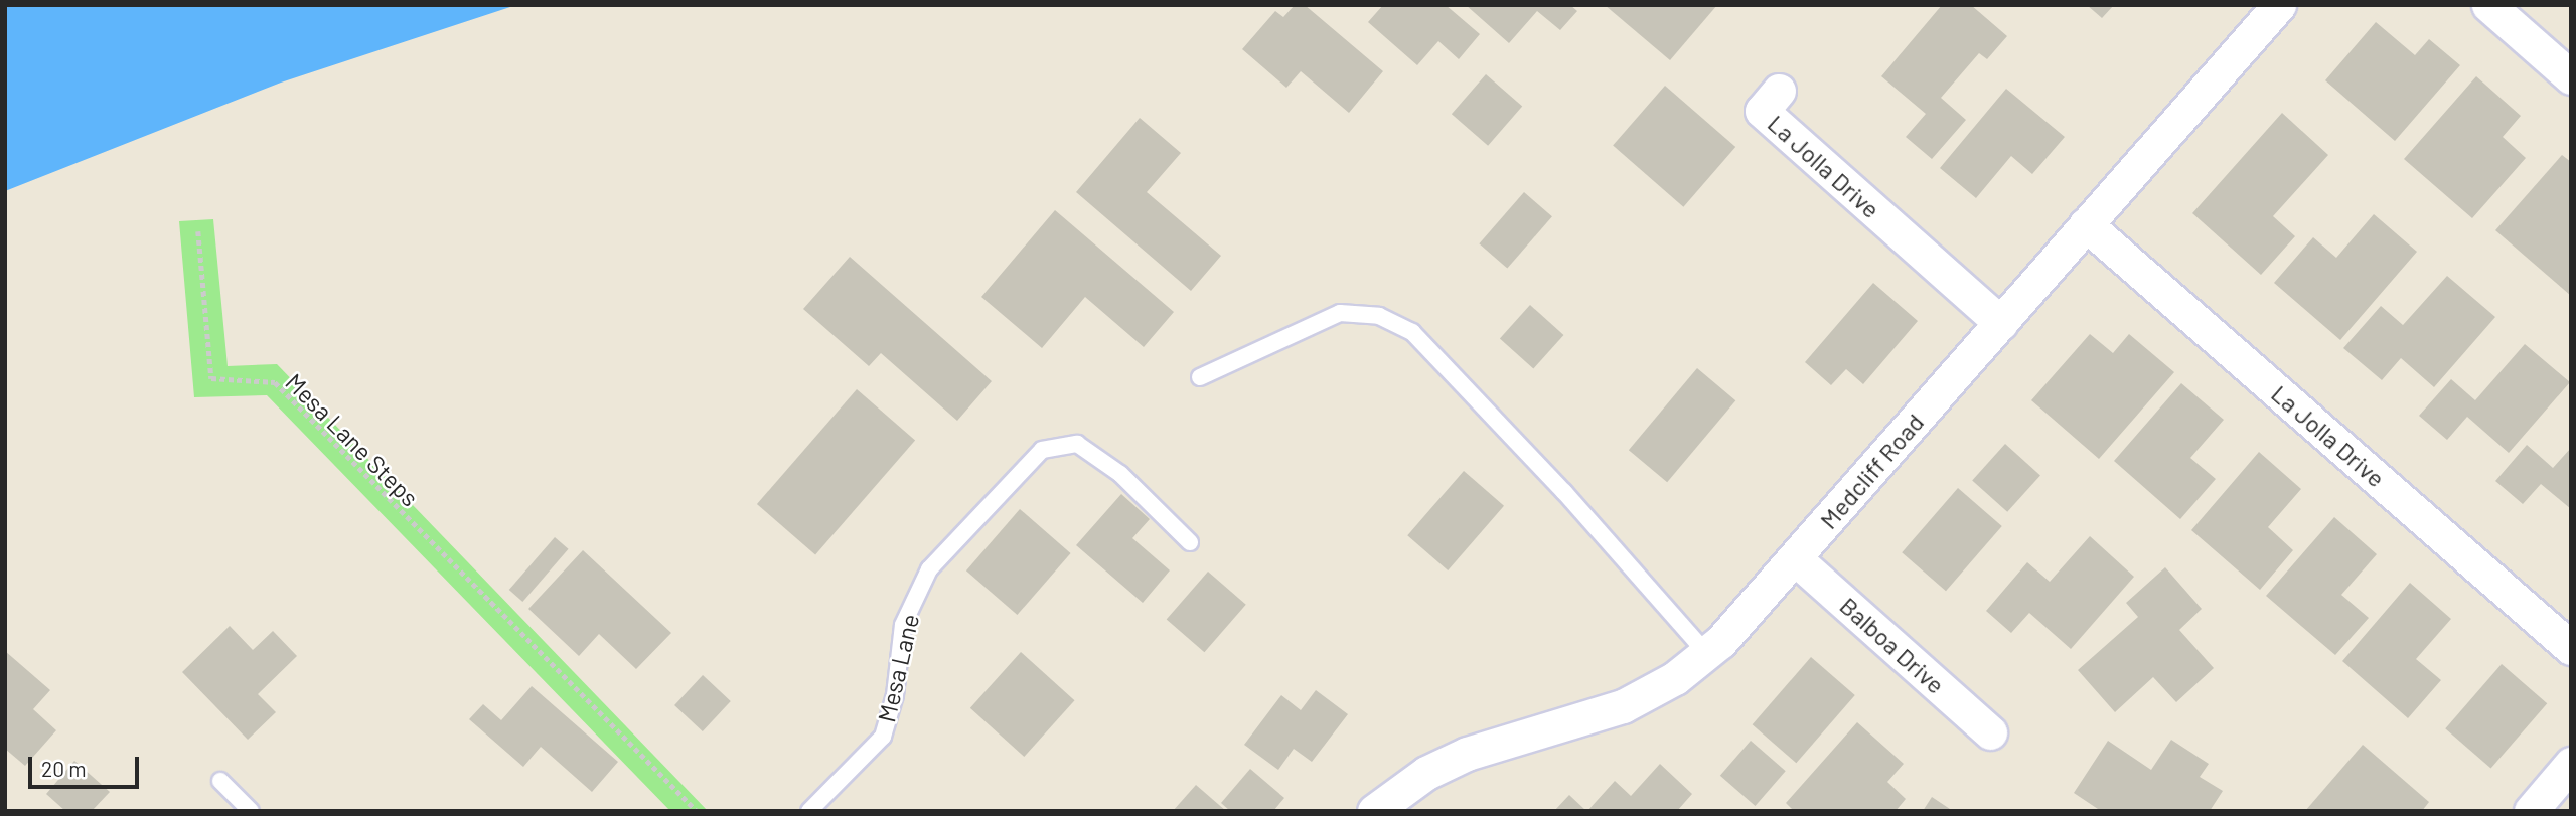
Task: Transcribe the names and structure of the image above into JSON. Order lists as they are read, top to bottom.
{
  "streets": {
    "street": ["La Jolla Drive", "Medcliff Road", "Balboa Drive"],
    "lane": ["Mesa Lane"],
    "path": ["Mesa Lane Steps"]
  },
  "crossings": [
    ["La Jolla Drive", "Medcliff Road"],
    ["Medcliff Road", "Balboa Drive"]
  ],
  "scale_bar": "20 m"
}
